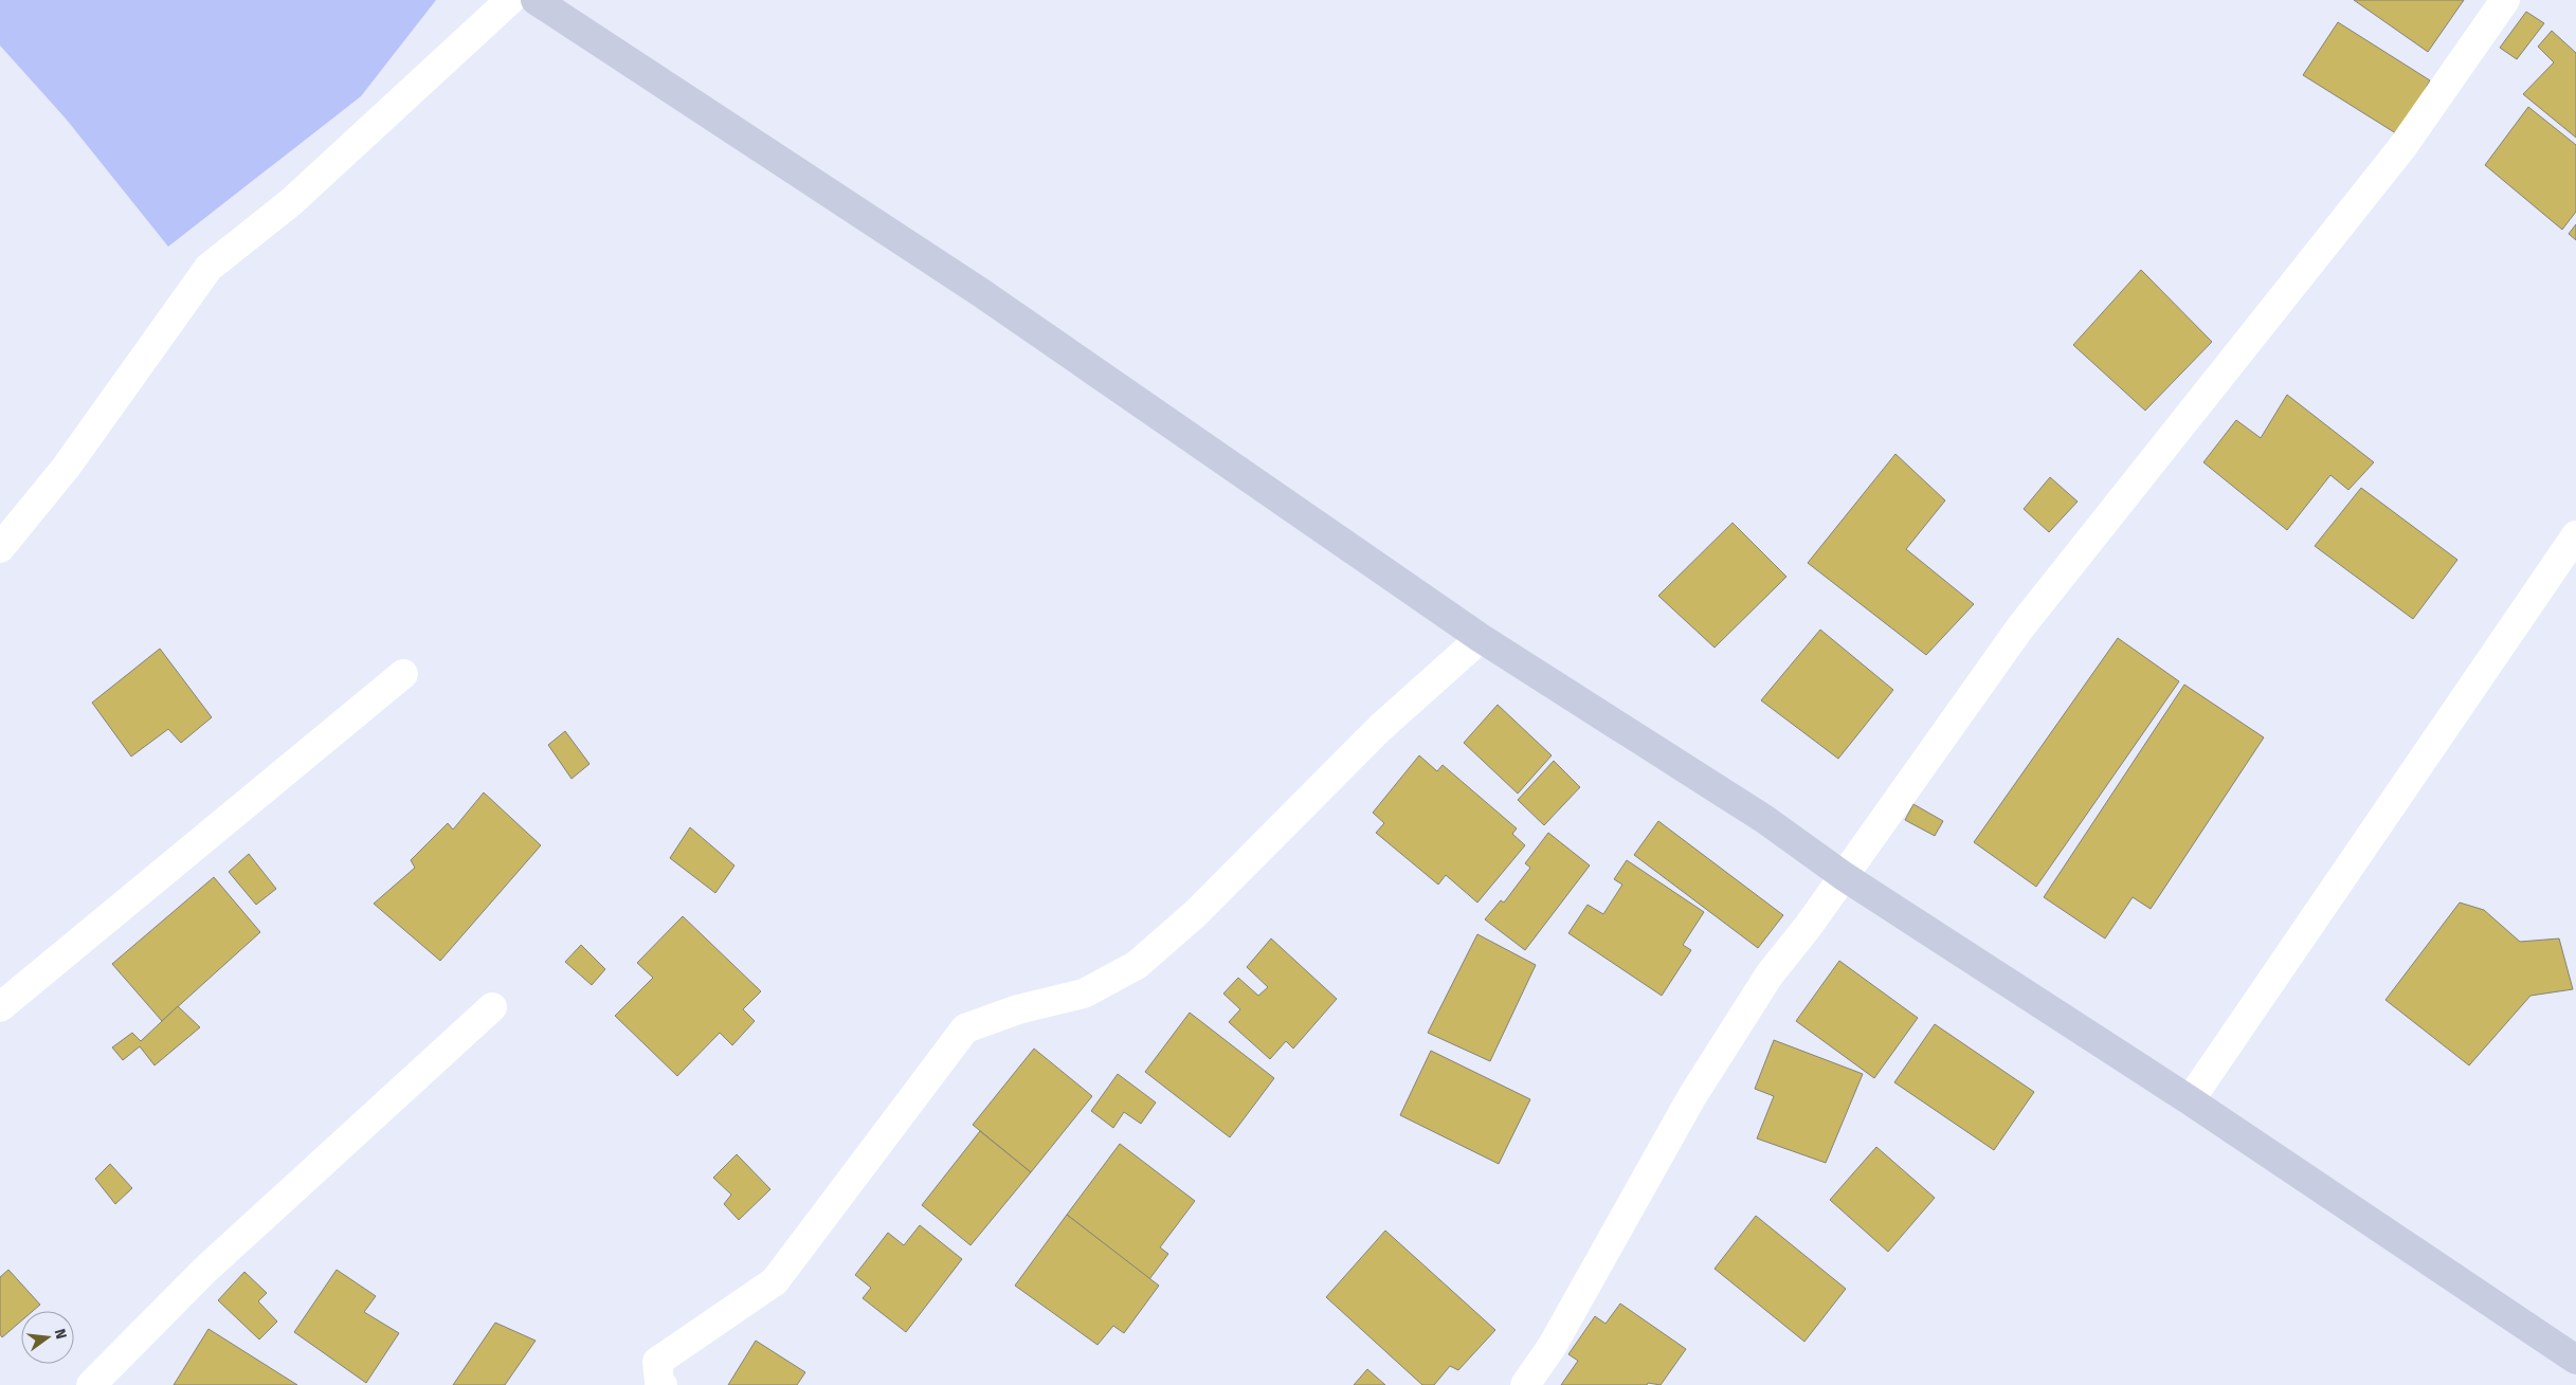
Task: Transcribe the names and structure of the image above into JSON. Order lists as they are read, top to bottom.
{
  "north": "right"
}
